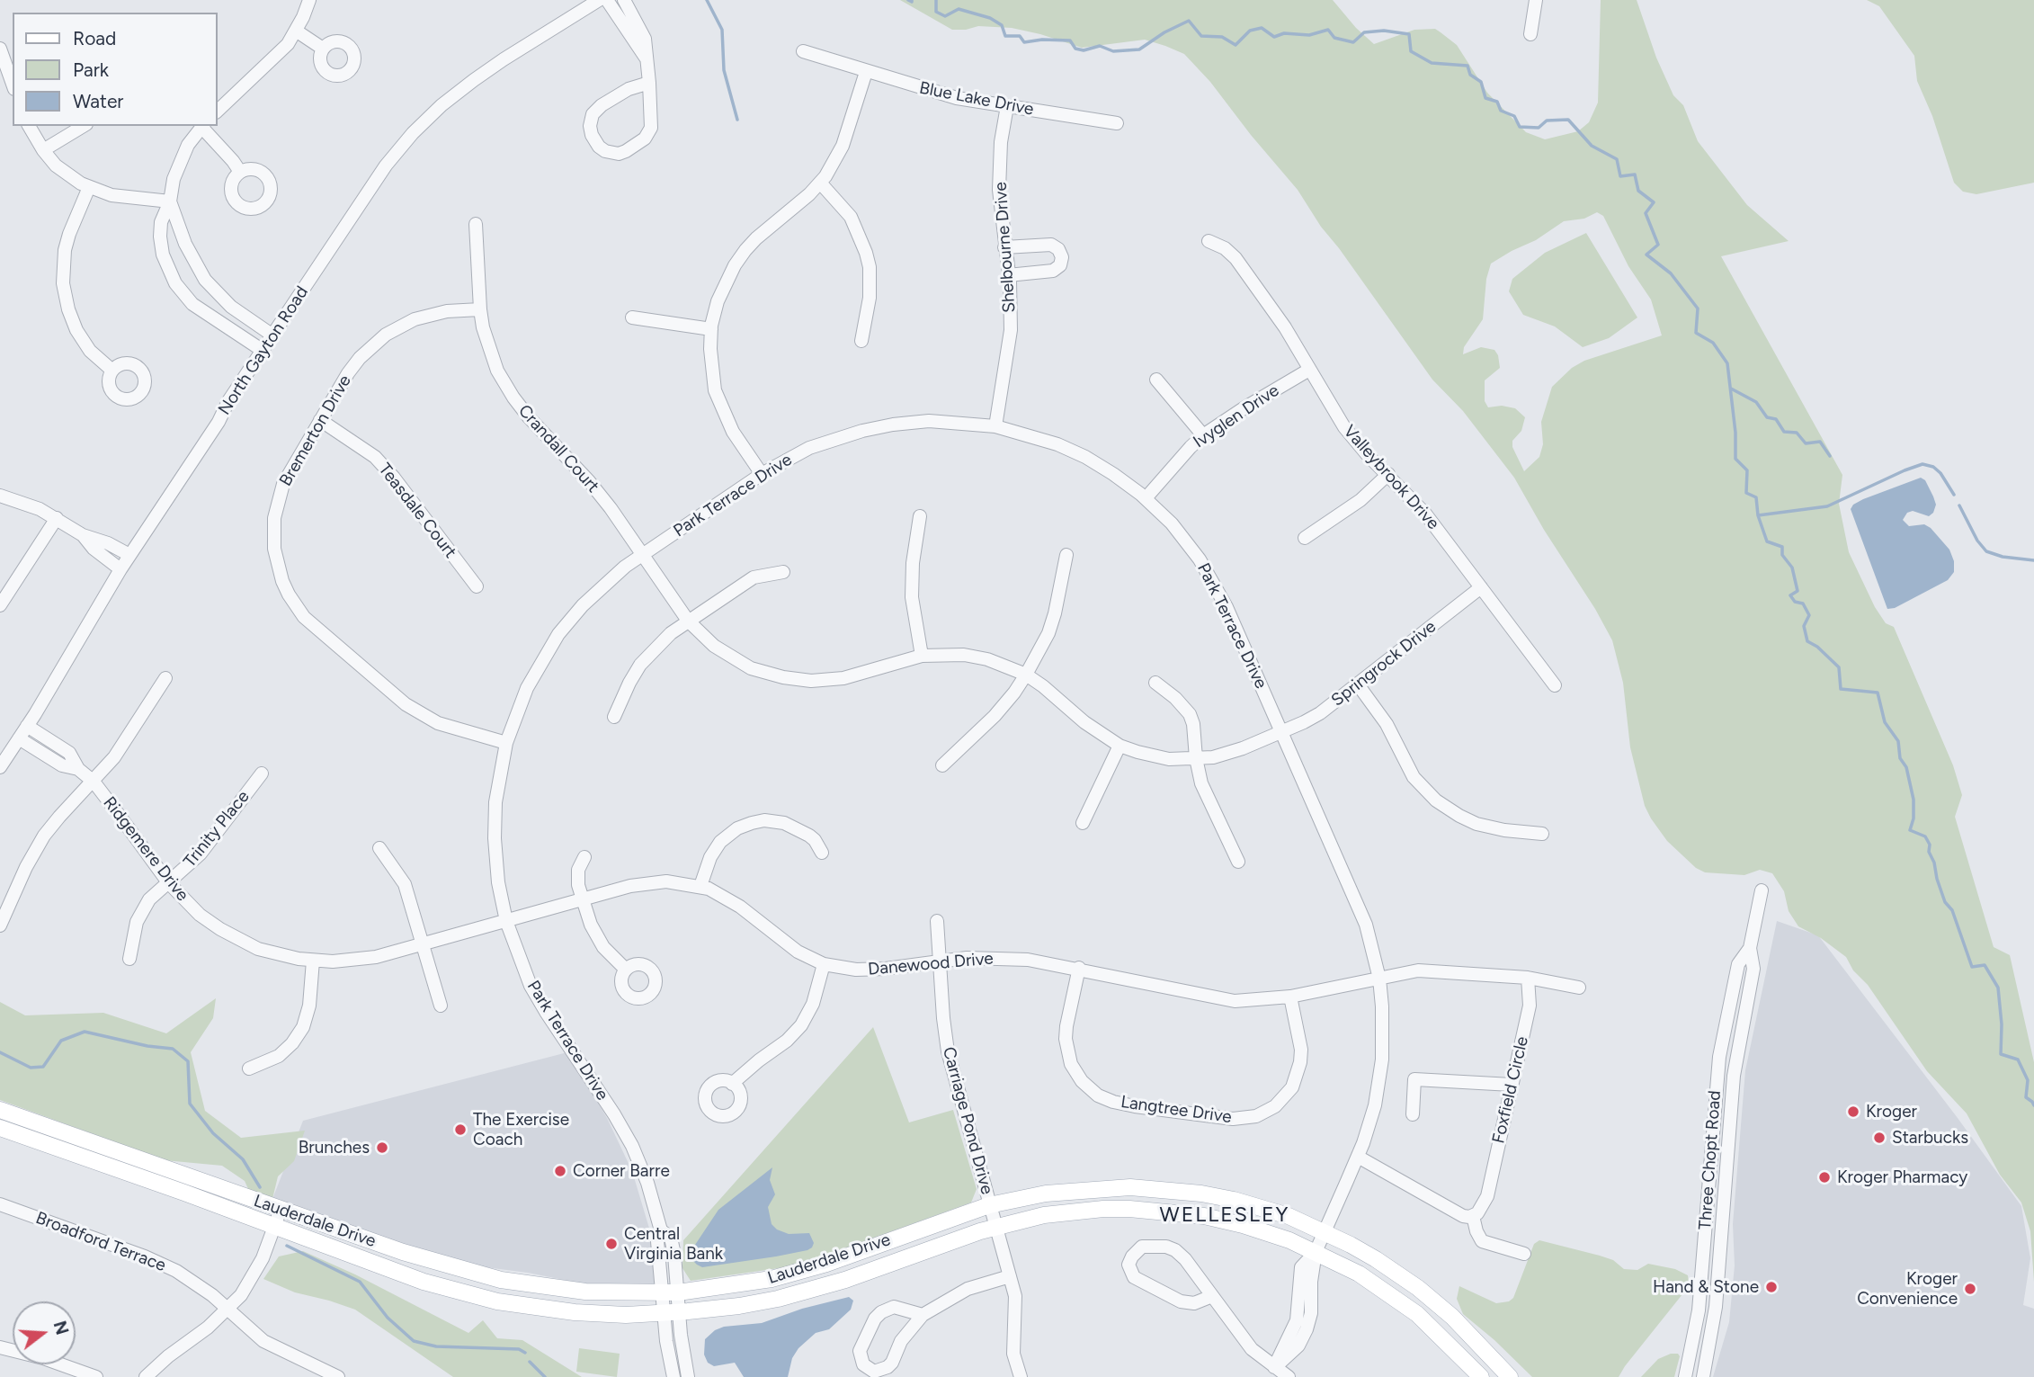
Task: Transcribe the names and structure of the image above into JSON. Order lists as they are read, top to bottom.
{
  "streets": {
    "main road": ["Lauderdale Drive"],
    "street": [
      "Blue Lake Drive",
      "Shelbourne Drive",
      "North Gayton Road",
      "Ivyglen Drive",
      "Bremerton Drive",
      "Crandall Court",
      "Valleybrook Drive",
      "Park Terrace Drive",
      "Teasdale Court",
      "Springrock Drive",
      "Trinity Place",
      "Ridgemere Drive",
      "Danewood Drive",
      "Foxfield Circle",
      "Langtree Drive",
      "Carriage Pond Drive",
      "Three Chopt Road",
      "Broadford Terrace"
    ]
  },
  "crossings": [
    ["Blue Lake Drive", "Shelbourne Drive"],
    ["Shelbourne Drive", "Park Terrace Drive"],
    ["North Gayton Road", "Ridgemere Drive"],
    ["Ivyglen Drive", "Valleybrook Drive"],
    ["Ivyglen Drive", "Park Terrace Drive"],
    ["Bremerton Drive", "Crandall Court"],
    ["Bremerton Drive", "Park Terrace Drive"],
    ["Bremerton Drive", "Teasdale Court"],
    ["Crandall Court", "Park Terrace Drive"],
    ["Crandall Court", "Springrock Drive"],
    ["Valleybrook Drive", "Springrock Drive"],
    ["Park Terrace Drive", "Springrock Drive"],
    ["Park Terrace Drive", "Ridgemere Drive"],
    ["Park Terrace Drive", "Danewood Drive"],
    ["Park Terrace Drive", "Lauderdale Drive"],
    ["Trinity Place", "Ridgemere Drive"],
    ["Ridgemere Drive", "Danewood Drive"],
    ["Danewood Drive", "Langtree Drive"],
    ["Danewood Drive", "Carriage Pond Drive"],
    ["Carriage Pond Drive", "Lauderdale Drive"]
  ],
  "districts": ["WELLESLEY"],
  "places": [
    "Kroger",
    "The Exercise Coach",
    "Starbucks",
    "Brunches",
    "Corner Barre",
    "Kroger Pharmacy",
    "Central Virginia Bank",
    "Hand & Stone",
    "Kroger Convenience"
  ],
  "legend": ["Road", "Park", "Water"],
  "north": "right"
}
